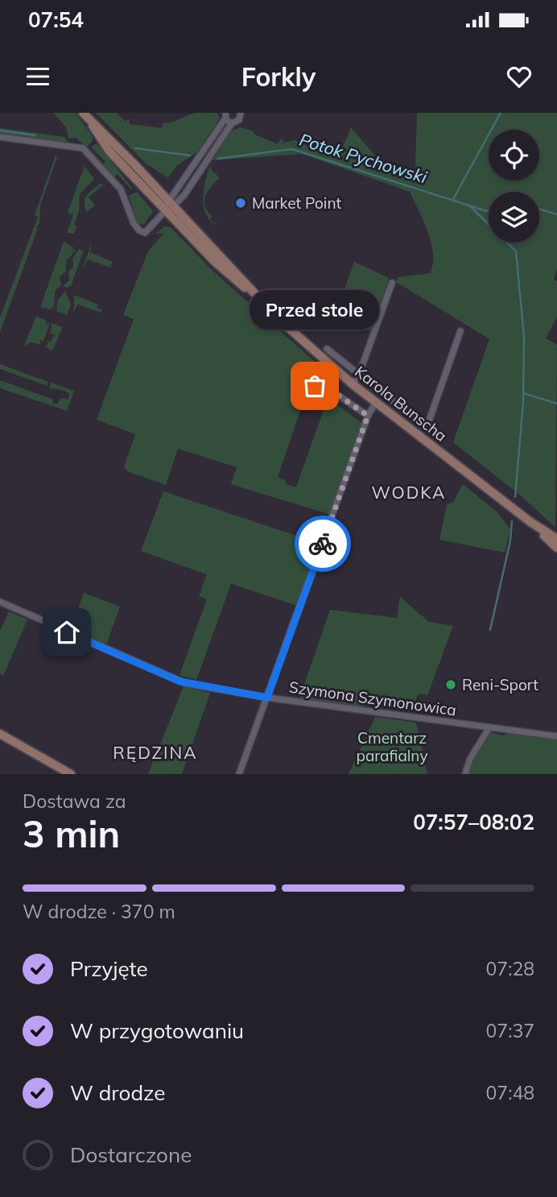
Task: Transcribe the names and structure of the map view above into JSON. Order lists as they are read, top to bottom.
{
  "streets": {
    "main road": ["Karola Bunscha"],
    "street": ["Szymona Szymonowica"]
  },
  "districts": ["WODKA", "RĘDZINA"],
  "water": ["Potok Pychowski"],
  "parks": ["Cmentarz parafialny"],
  "places": ["Market Point", "Przed stole", "Reni-Sport"],
  "page": {
    "status": "07:54",
    "header": "Forkly",
    "bubble": "Przed stole",
    "heading": ["3 min", "Dostawa za", "07:57–08:02"],
    "bar": "W drodze · 370 m",
    "list": [
      ["Przyjęte", "07:28"],
      ["W przygotowaniu", "07:37"],
      ["W drodze", "07:48"],
      "Dostarczone"
    ]
  }
}
